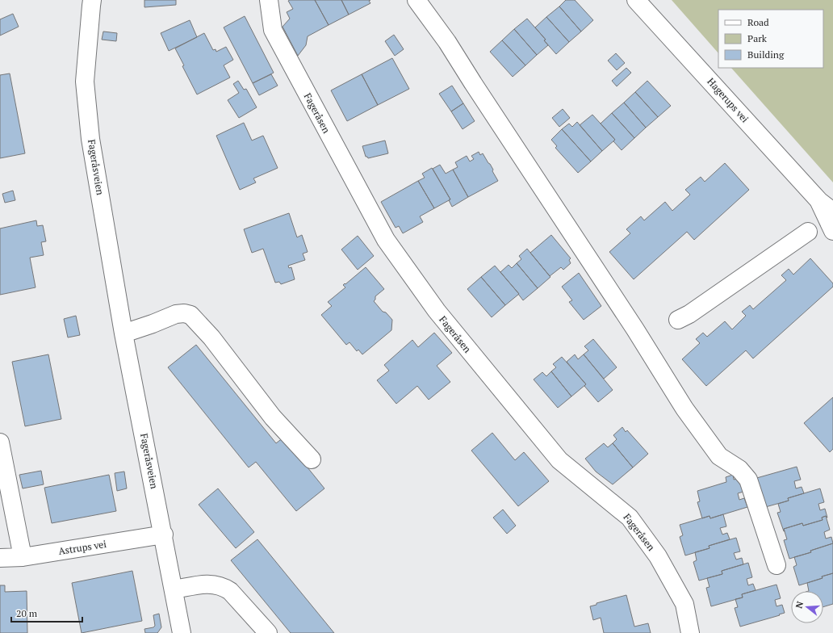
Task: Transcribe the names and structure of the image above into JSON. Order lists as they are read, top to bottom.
{
  "streets": {
    "street": [
      "Hagerups vei",
      "Fageråsen",
      "Fageråsveien",
      "Astrups vei"
    ]
  },
  "crossings": [
    ["Fageråsveien", "Astrups vei"]
  ],
  "legend": ["Road", "Park", "Building"],
  "scale_bar": "20 m",
  "north": "left"
}
